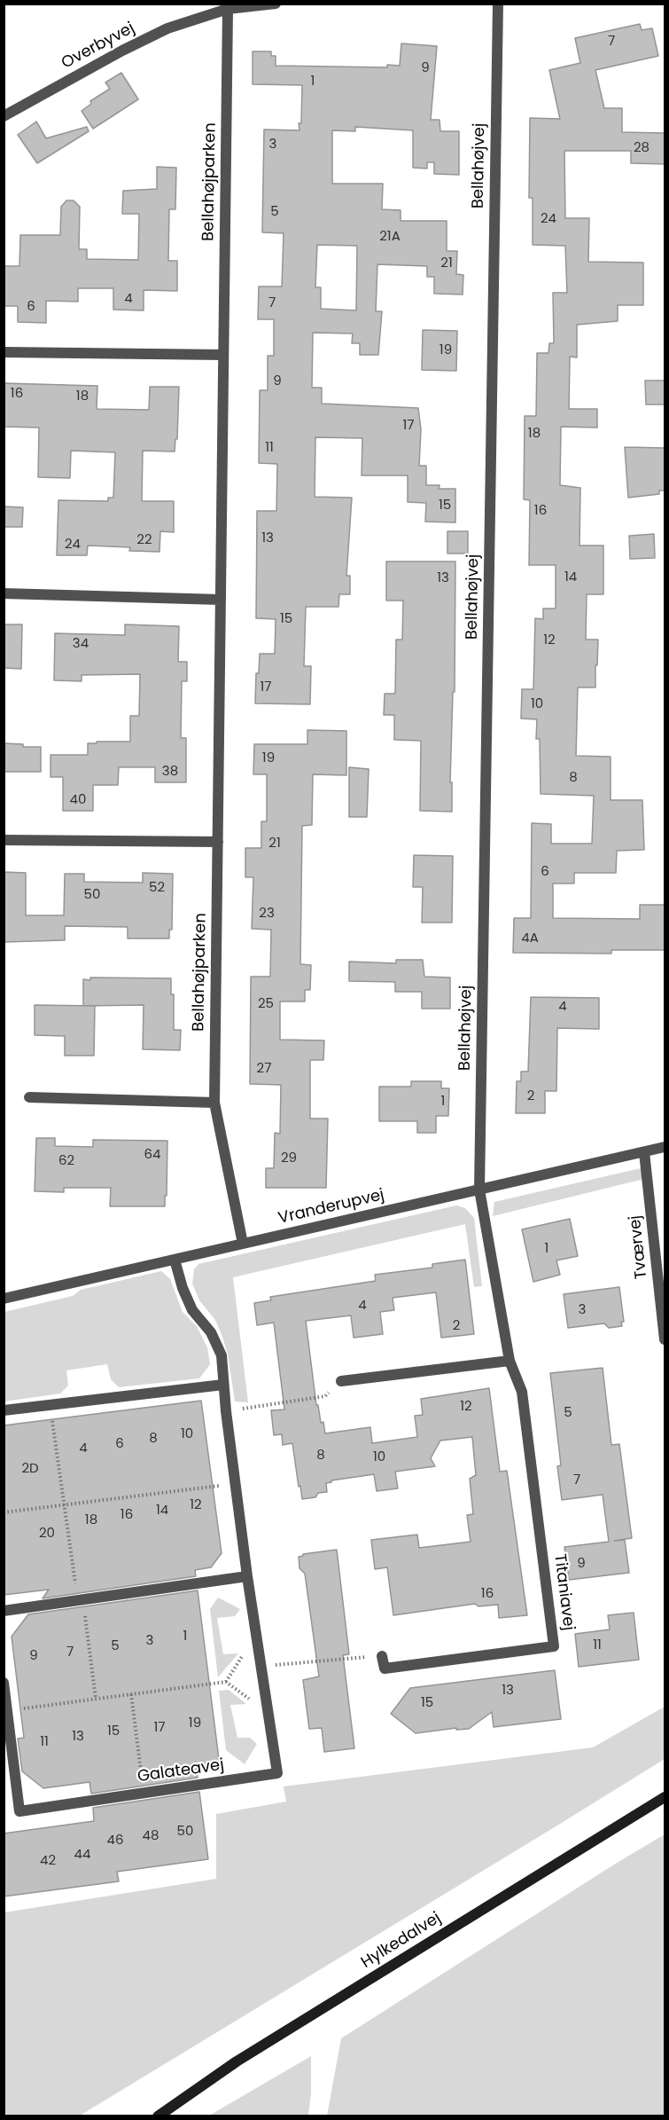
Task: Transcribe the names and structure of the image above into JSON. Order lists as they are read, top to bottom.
{
  "streets": {
    "street": [
      "Overbyvej",
      "Bellahøjvej",
      "Bellahøjparken",
      "Vranderupvej",
      "Tværvej",
      "Titaniavej",
      "Galateavej",
      "Hylkedalvej"
    ]
  },
  "crossings": [
    ["Overbyvej", "Bellahøjparken"],
    ["Bellahøjvej", "Vranderupvej"],
    ["Bellahøjvej", "Titaniavej"],
    ["Bellahøjparken", "Vranderupvej"],
    ["Vranderupvej", "Tværvej"],
    ["Vranderupvej", "Titaniavej"],
    ["Vranderupvej", "Galateavej"]
  ],
  "house_numbers": [
    "7",
    "9",
    "1",
    "3",
    "28",
    "5",
    "24",
    "21A",
    "21",
    "4",
    "7",
    "6",
    "19",
    "9",
    "16",
    "18",
    "17",
    "18",
    "11",
    "15",
    "16",
    "13",
    "22",
    "24",
    "14",
    "13",
    "15",
    "12",
    "34",
    "17",
    "10",
    "19",
    "38",
    "8",
    "40",
    "21",
    "6",
    "52",
    "50",
    "23",
    "4A",
    "25",
    "4",
    "27",
    "2",
    "1",
    "64",
    "29",
    "62",
    "1",
    "4",
    "3",
    "2",
    "12",
    "5",
    "10",
    "8",
    "6",
    "4",
    "8",
    "10",
    "2D",
    "7",
    "12",
    "14",
    "16",
    "18",
    "20",
    "9",
    "16",
    "1",
    "3",
    "11",
    "5",
    "7",
    "9",
    "13",
    "15",
    "19",
    "17",
    "15",
    "13",
    "11",
    "50",
    "48",
    "46",
    "44",
    "42"
  ]
}
